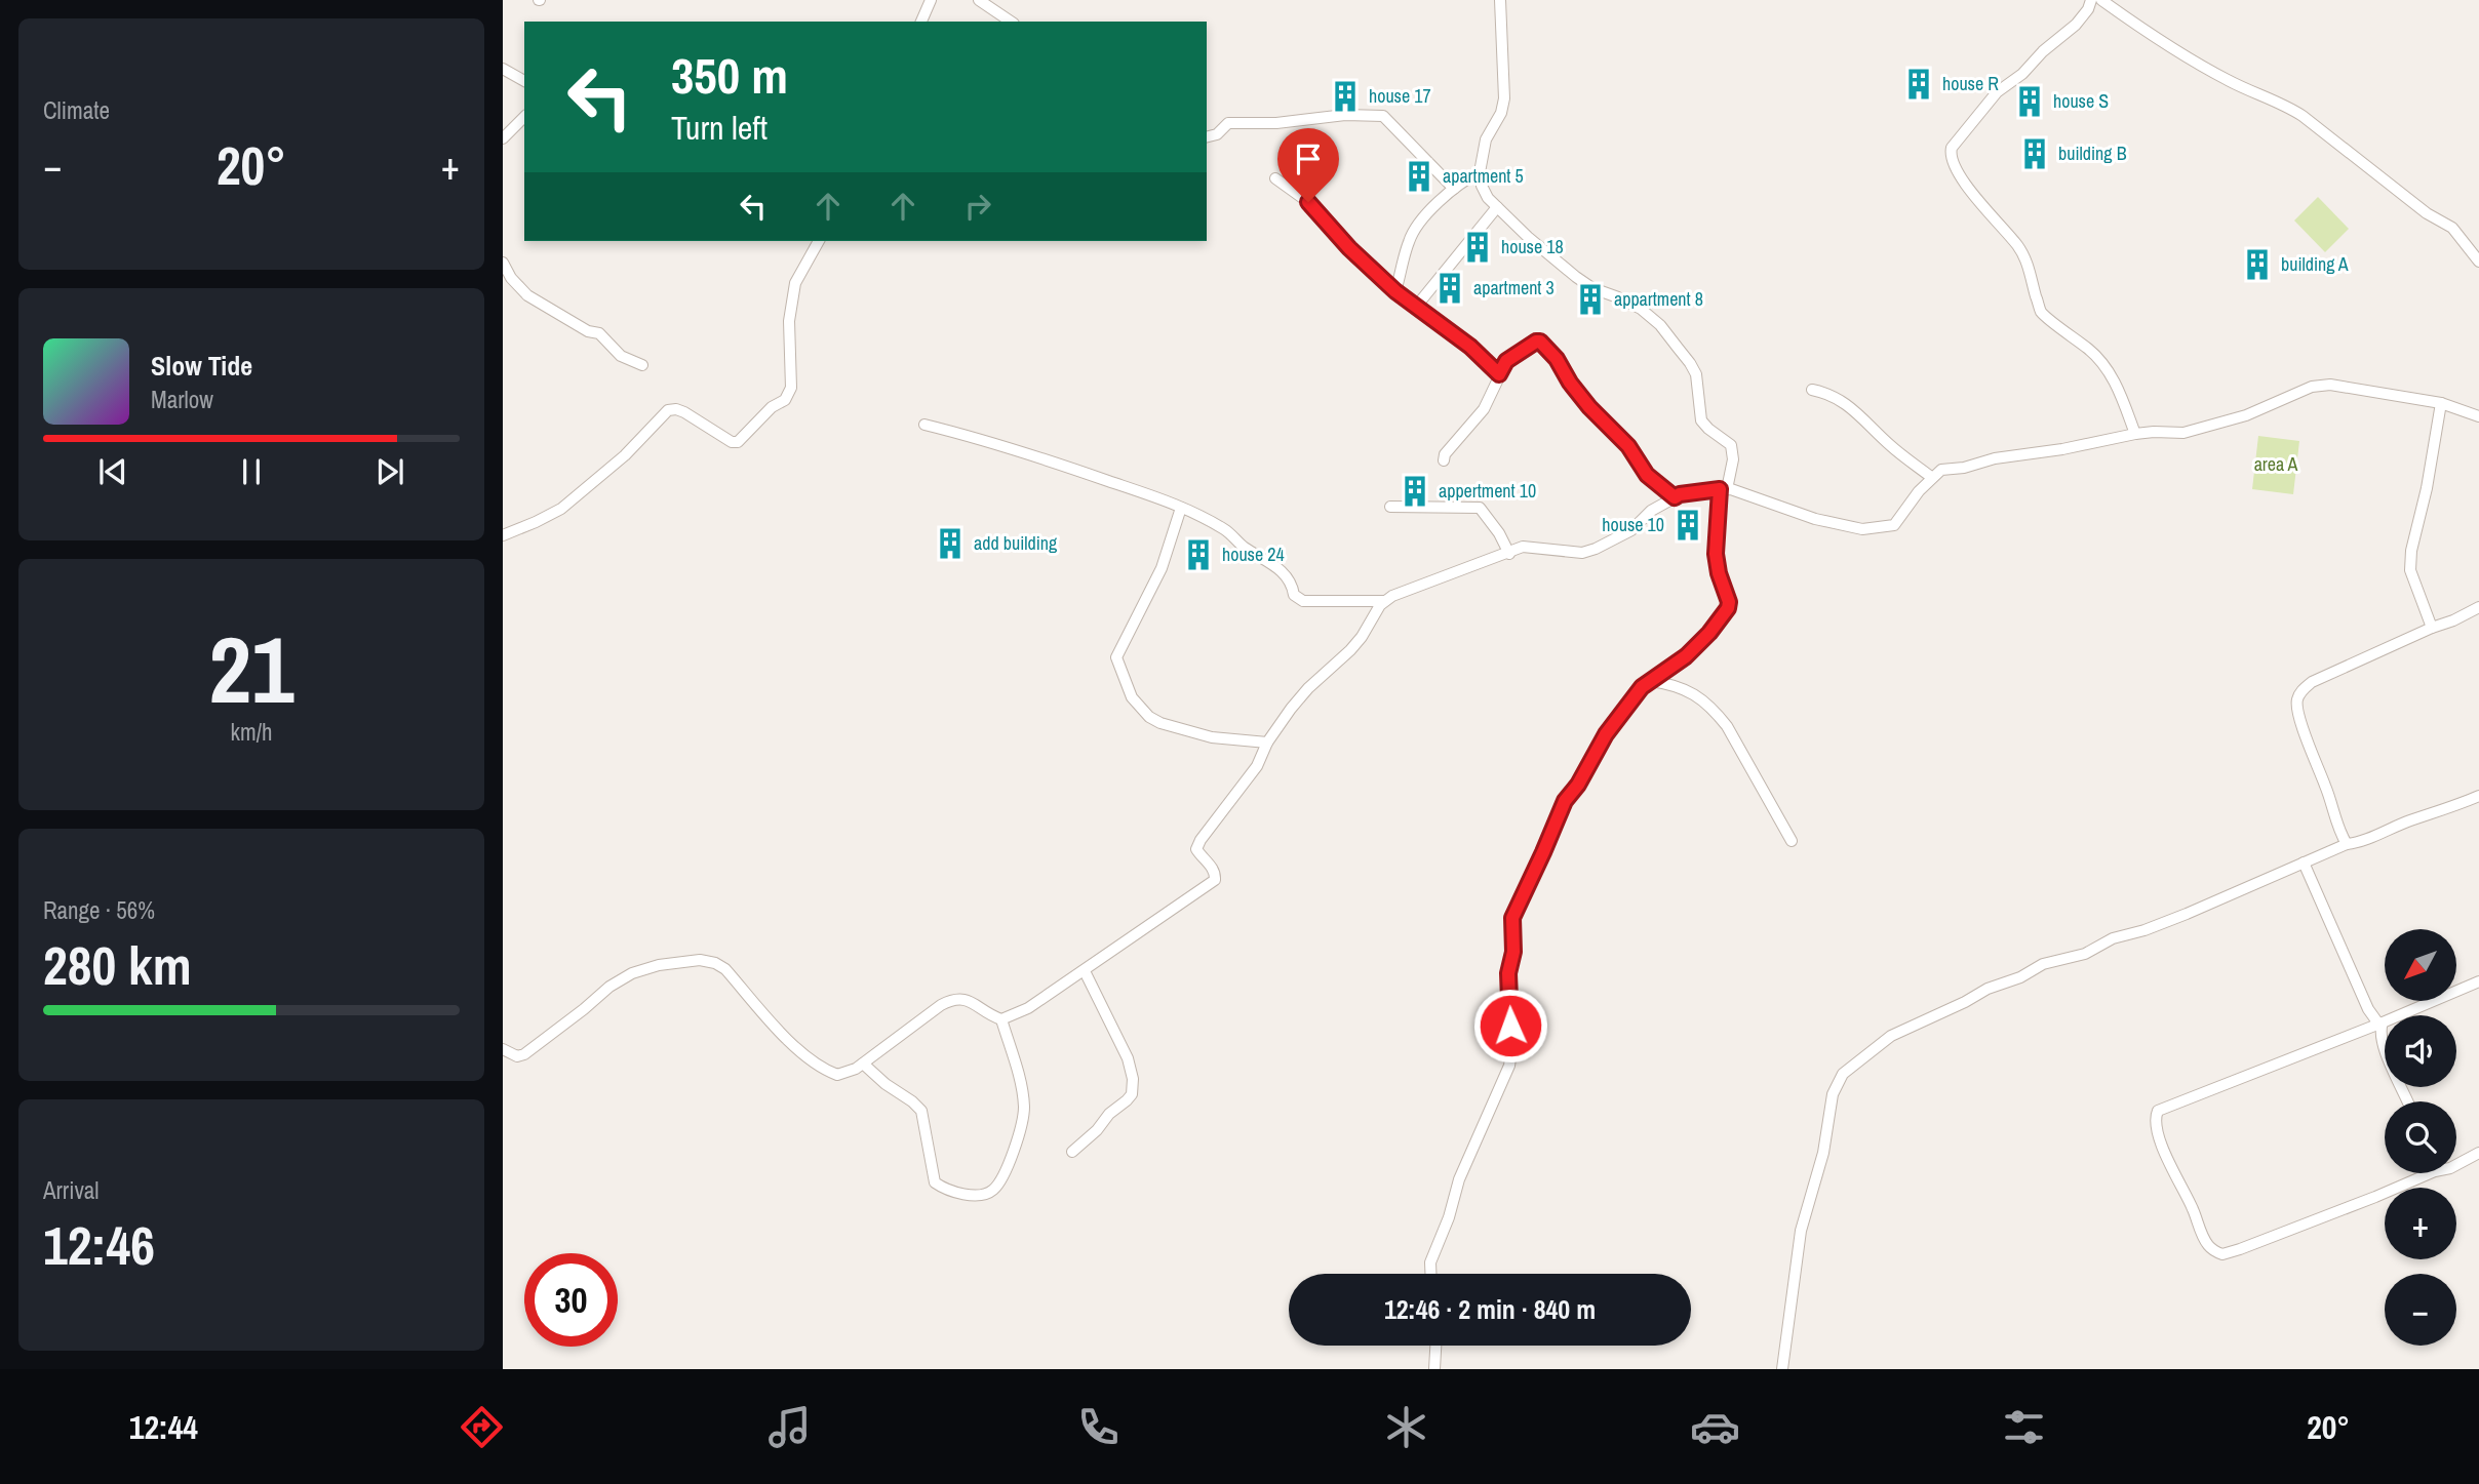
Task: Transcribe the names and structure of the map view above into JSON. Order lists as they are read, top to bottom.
{
  "parks": ["area A"],
  "places": {
    "building": [
      "house R",
      "house 17",
      "house S",
      "building B",
      "apartment 5",
      "house 18",
      "building A",
      "apartment 3",
      "appartment 8",
      "appertment 10",
      "house 10",
      "add building",
      "house 24"
    ]
  },
  "north": "bottom left",
  "page": {
    "tile": [
      "Climate",
      ["21", "km/h"],
      ["Range · 56%", "280 km"],
      ["Arrival", "12:46"]
    ],
    "turn": ["350 m", "Turn left"],
    "heat": ["−", "20°", "+"],
    "song": ["Slow Tide", "Marlow"],
    "map_buttons": ["+", "−"],
    "limit": "30",
    "trip": "12:46 · 2 min · 840 m",
    "tabs": ["12:44", "20°"]
  }
}
